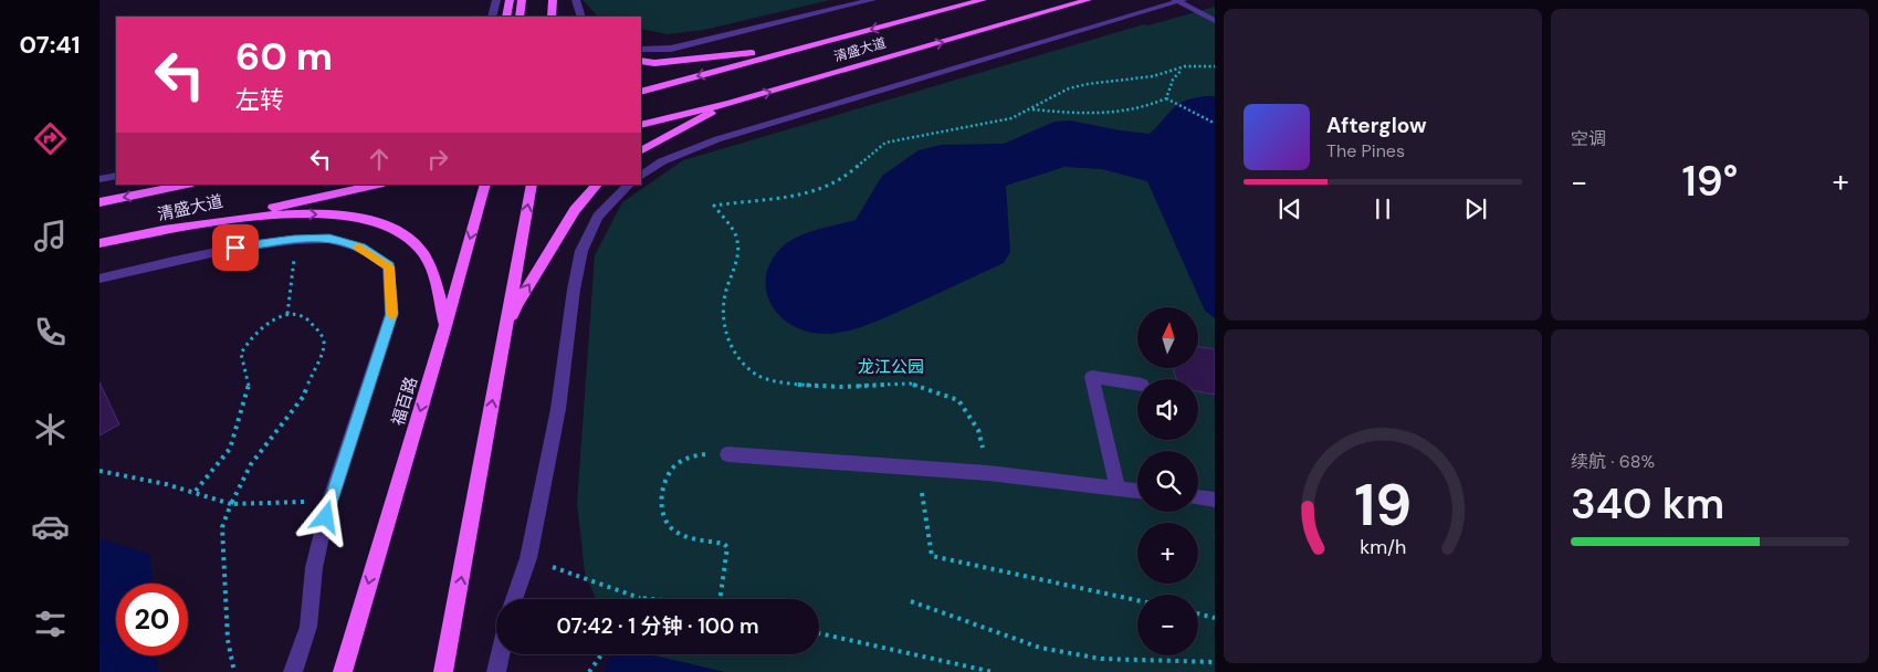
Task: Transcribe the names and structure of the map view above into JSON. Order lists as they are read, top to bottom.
{
  "streets": {
    "main road": ["清盛大道", "福百路"]
  },
  "parks": ["龙江公园"],
  "north": "top",
  "page": {
    "tabs": "07:41",
    "tile": [
      "空调",
      ["续航 · 68%", "340 km"]
    ],
    "turn": ["60 m", "左转"],
    "song": ["Afterglow", "The Pines"],
    "heat": ["−", "19°", "+"],
    "map_buttons": ["+", "−"],
    "limit": "20",
    "trip": "07:42 · 1 分钟 · 100 m",
    "gauge": ["19", "km/h"]
  }
}
